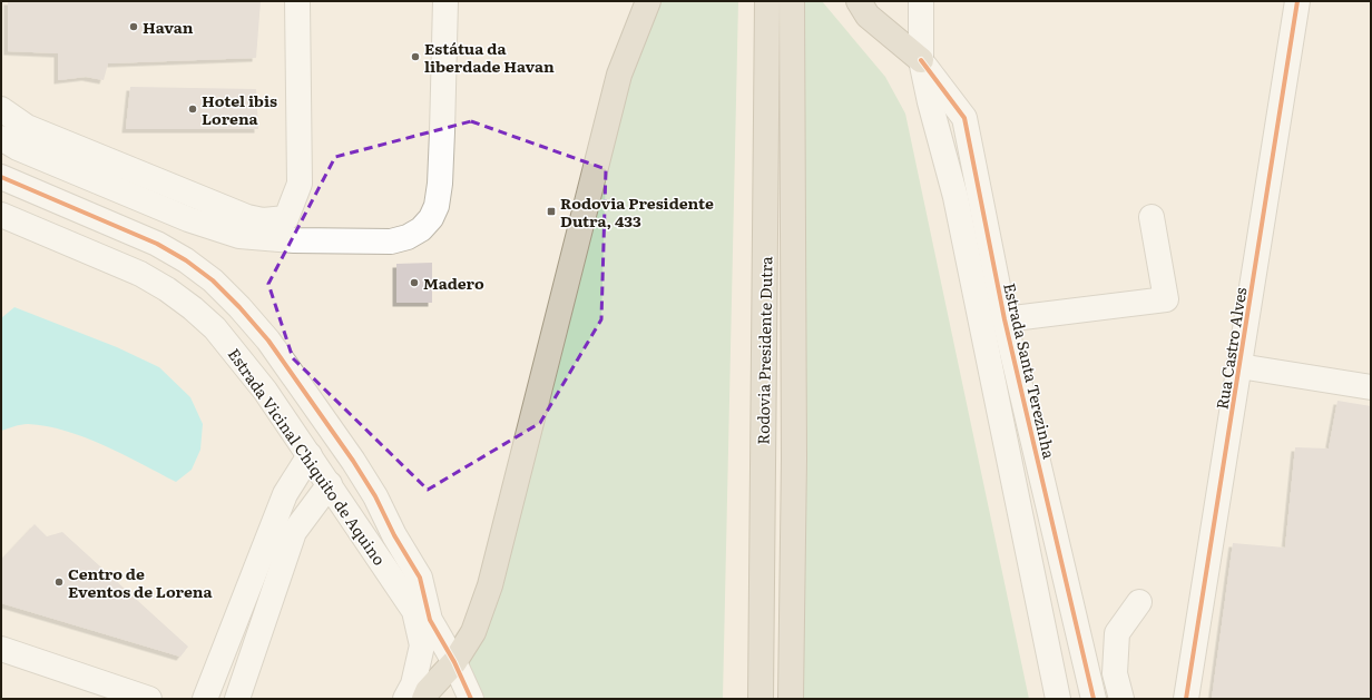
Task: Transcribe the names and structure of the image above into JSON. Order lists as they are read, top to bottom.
{
  "streets": {
    "highway": ["Rodovia Presidente Dutra"],
    "street": ["Rua Castro Alves", "Estrada Santa Terezinha", "Estrada Vicinal Chiquito de Aquino"]
  },
  "places": {
    "other": [
      "Havan",
      "Estátua da liberdade Havan",
      "Hotel ibis Lorena",
      "Madero",
      "Centro de Eventos de Lorena"
    ],
    "transit": ["Rodovia Presidente Dutra, 433"]
  }
}
